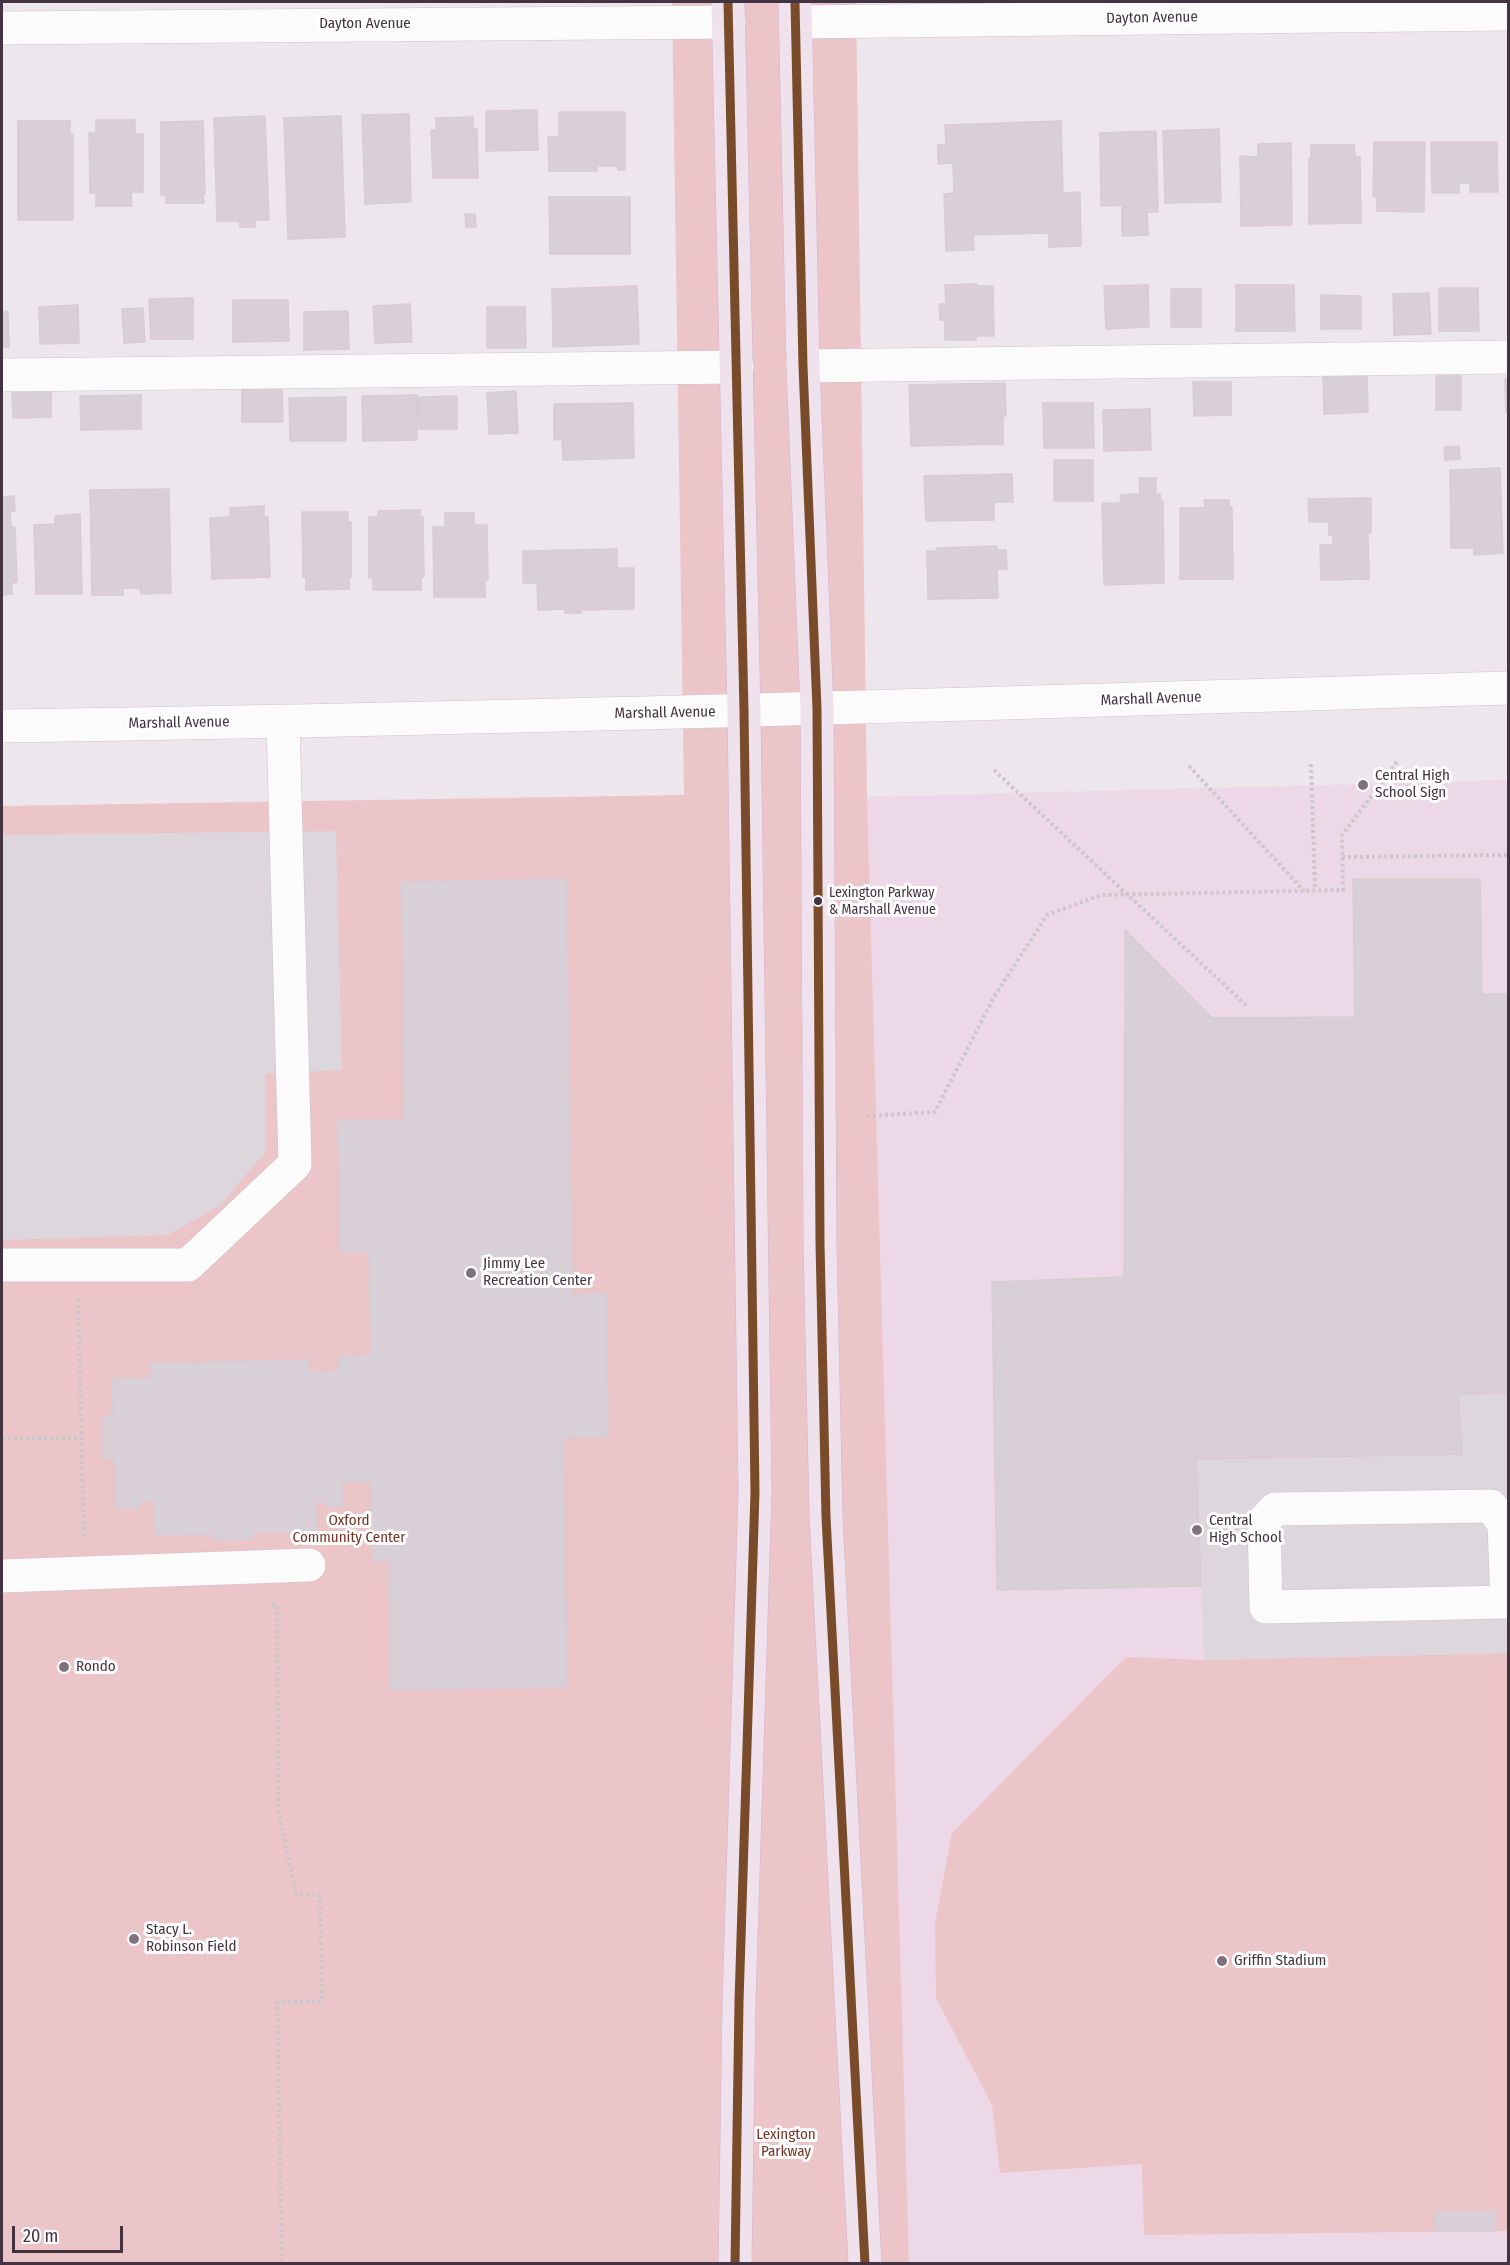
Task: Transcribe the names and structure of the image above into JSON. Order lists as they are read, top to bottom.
{
  "streets": {
    "street": ["Dayton Avenue", "Marshall Avenue"]
  },
  "parks": ["Oxford Community Center", "Lexington Parkway"],
  "places": [
    "Central High School Sign",
    "Lexington Parkway & Marshall Avenue",
    "Jimmy Lee Recreation Center",
    "Central High School",
    "Rondo",
    "Stacy L. Robinson Field",
    "Griffin Stadium"
  ],
  "scale_bar": "20 m"
}
